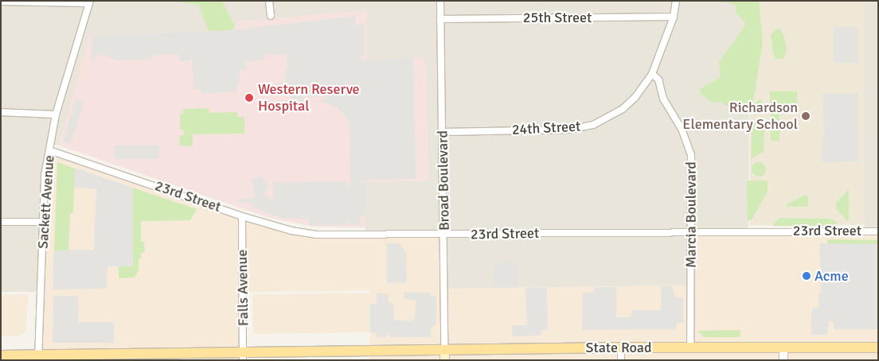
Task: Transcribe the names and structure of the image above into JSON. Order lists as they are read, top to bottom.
{
  "streets": {
    "main road": ["Broad Boulevard", "State Road"],
    "street": [
      "25th Street",
      "24th Street",
      "23rd Street",
      "Sackett Avenue",
      "Marcia Boulevard",
      "Falls Avenue"
    ]
  },
  "crossings": [
    ["25th Street", "Broad Boulevard"],
    ["24th Street", "Broad Boulevard"],
    ["24th Street", "Marcia Boulevard"],
    ["Broad Boulevard", "23rd Street"],
    ["Broad Boulevard", "State Road"],
    ["23rd Street", "Sackett Avenue"],
    ["23rd Street", "Marcia Boulevard"],
    ["23rd Street", "Falls Avenue"],
    ["Sackett Avenue", "State Road"],
    ["Marcia Boulevard", "State Road"],
    ["Falls Avenue", "State Road"]
  ],
  "places": ["Western Reserve Hospital", "Richardson Elementary School", "Acme"]
}
